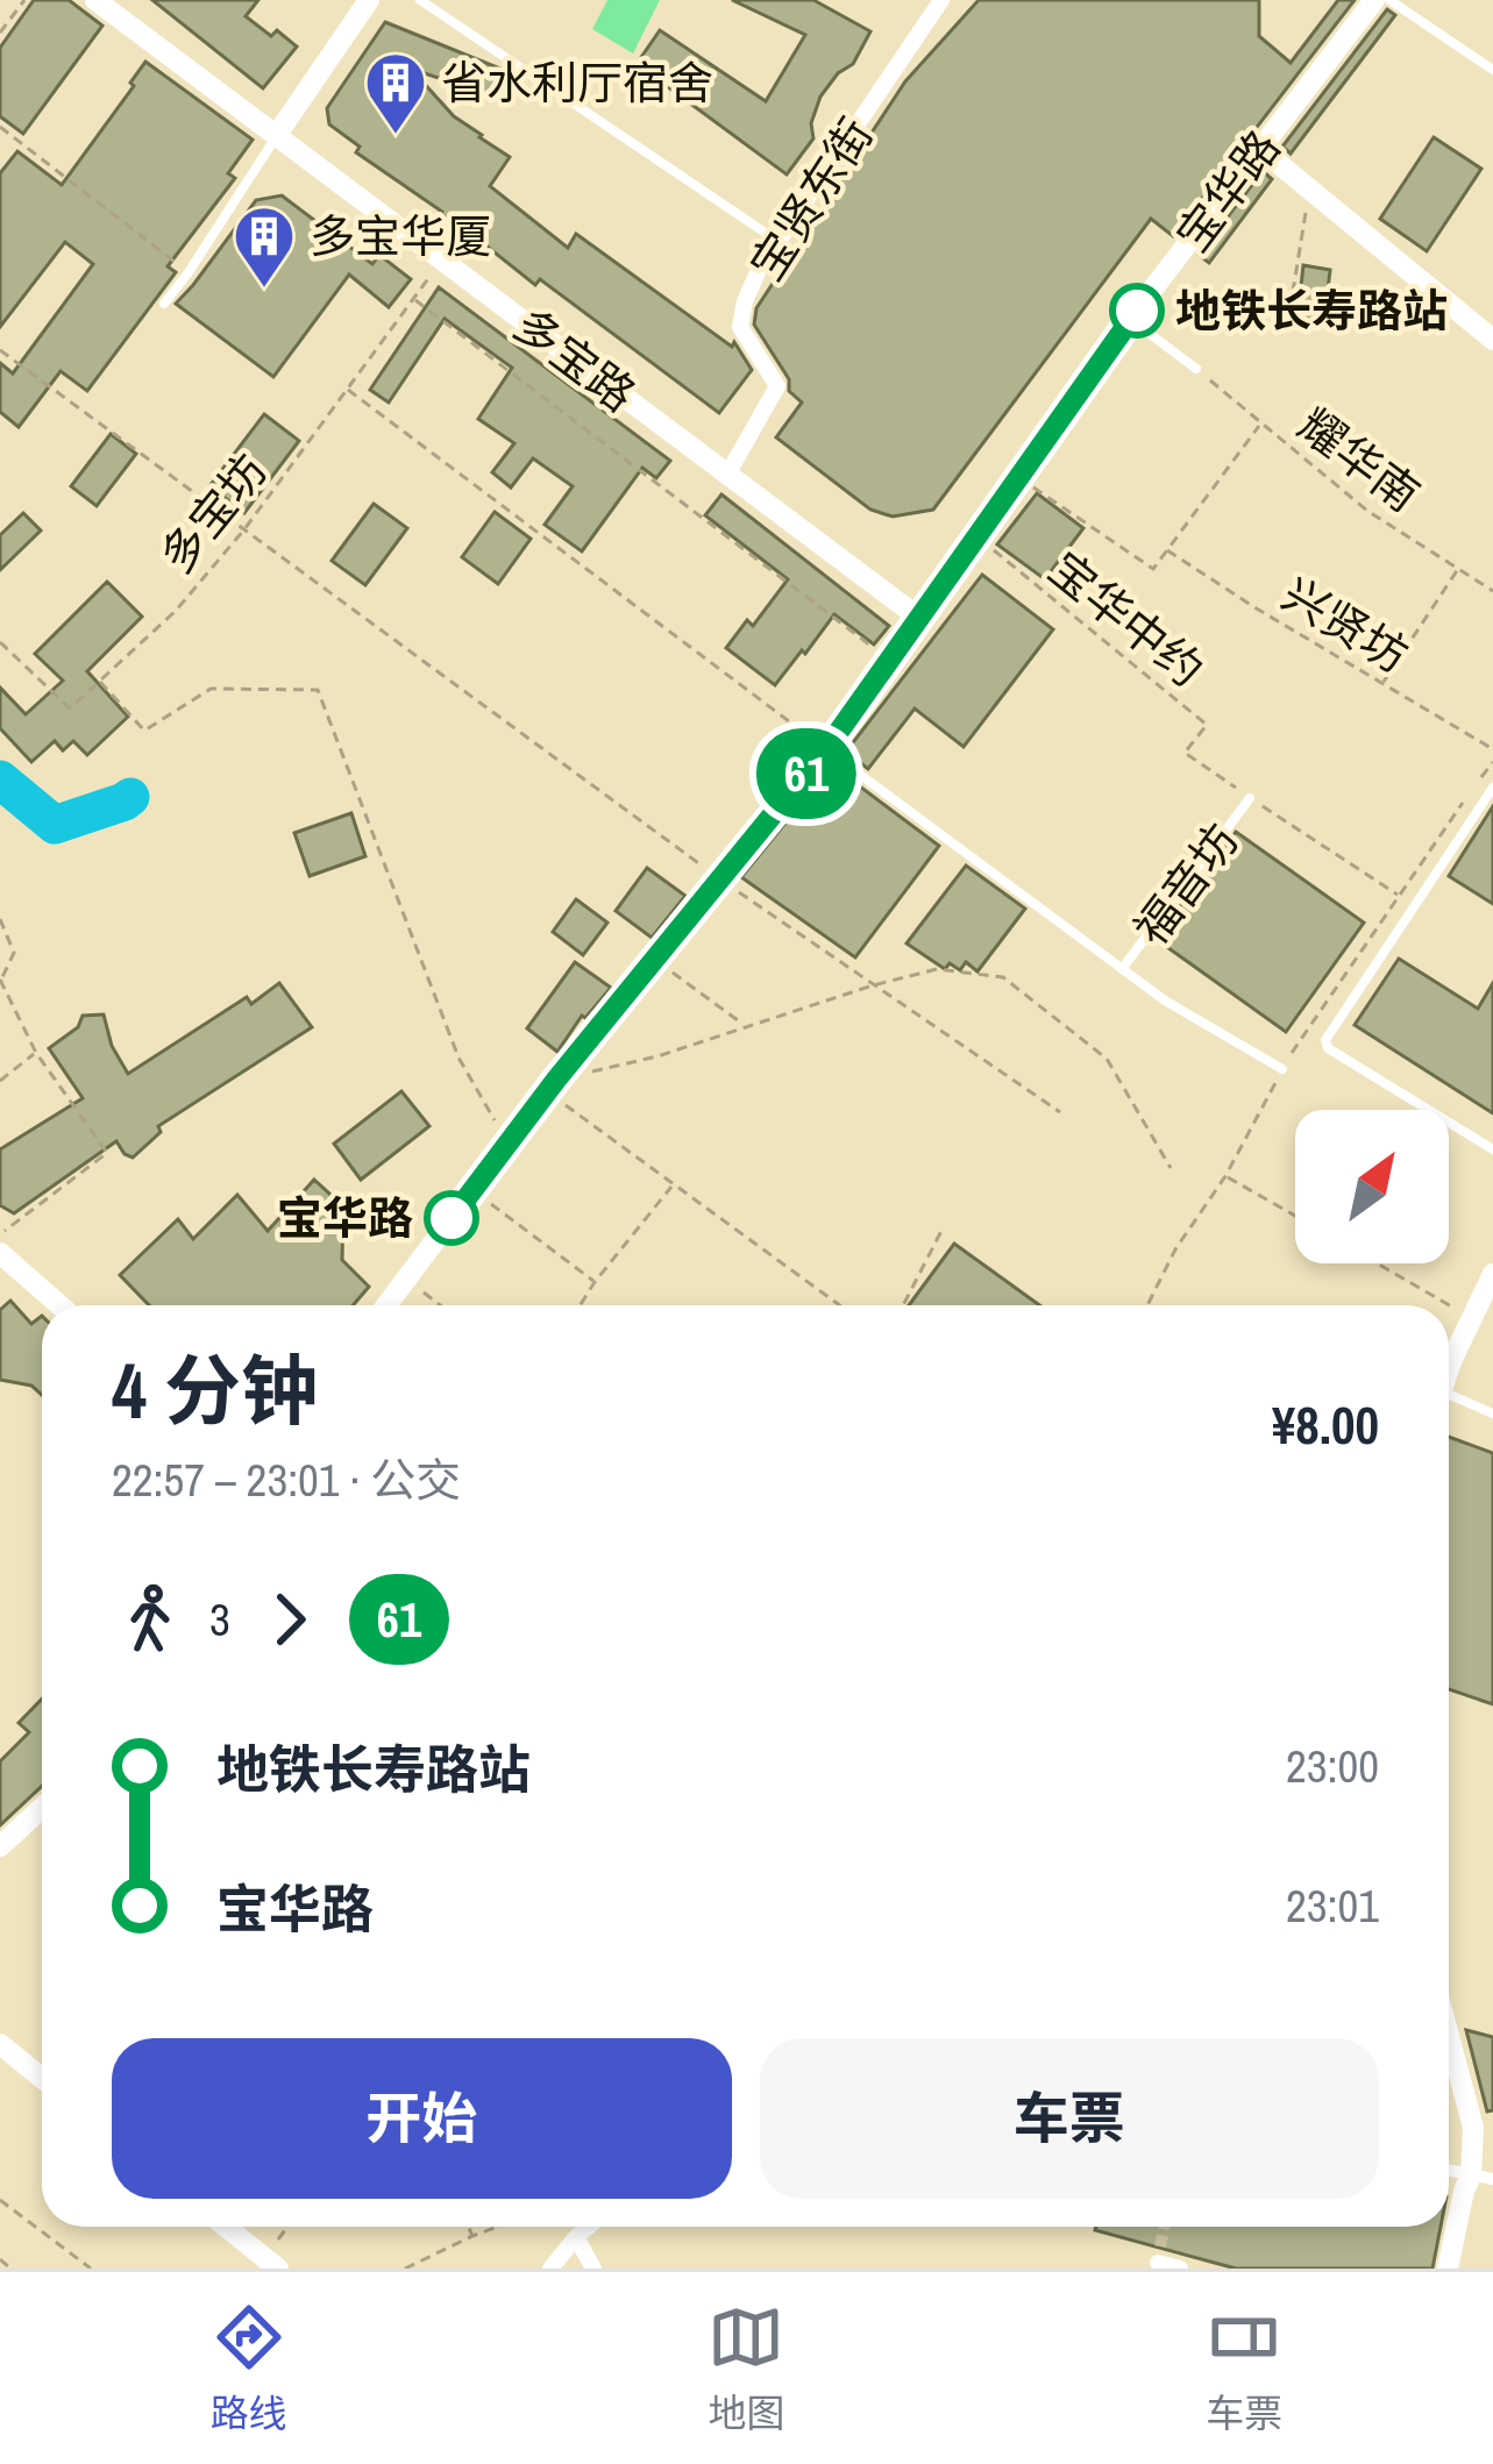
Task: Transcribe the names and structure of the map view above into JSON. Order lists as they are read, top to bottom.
{
  "streets": {
    "street": ["宝华路", "宝贤东街", "多宝路"],
    "lane": ["福音坊"],
    "path": [
      "耀华南",
      "多宝坊",
      "宝华中约",
      "兴贤坊"
    ]
  },
  "crossings": [
    ["宝华路", "多宝路"],
    ["宝华路", "宝华中约"],
    ["宝贤东街", "多宝路"],
    ["多宝路", "多宝坊"],
    ["宝华中约", "福音坊"]
  ],
  "places": {
    "building": ["省水利厅宿舍", "多宝华厦"],
    "other": ["地铁长寿路站", "宝华路"]
  },
  "lines": ["bus line 61"],
  "north": "top right",
  "page": {
    "on_map": "61",
    "heading": ["4 分钟", "22:57 – 23:01 · 公交", "¥8.00"],
    "legs": ["3", "61"],
    "list": [
      {
        "name": "地铁长寿路站",
        "value": "23:00"
      },
      {
        "name": "宝华路",
        "value": "23:01"
      }
    ],
    "buttons": ["开始", "车票"],
    "tabs": ["路线", "地图", "车票"]
  }
}
